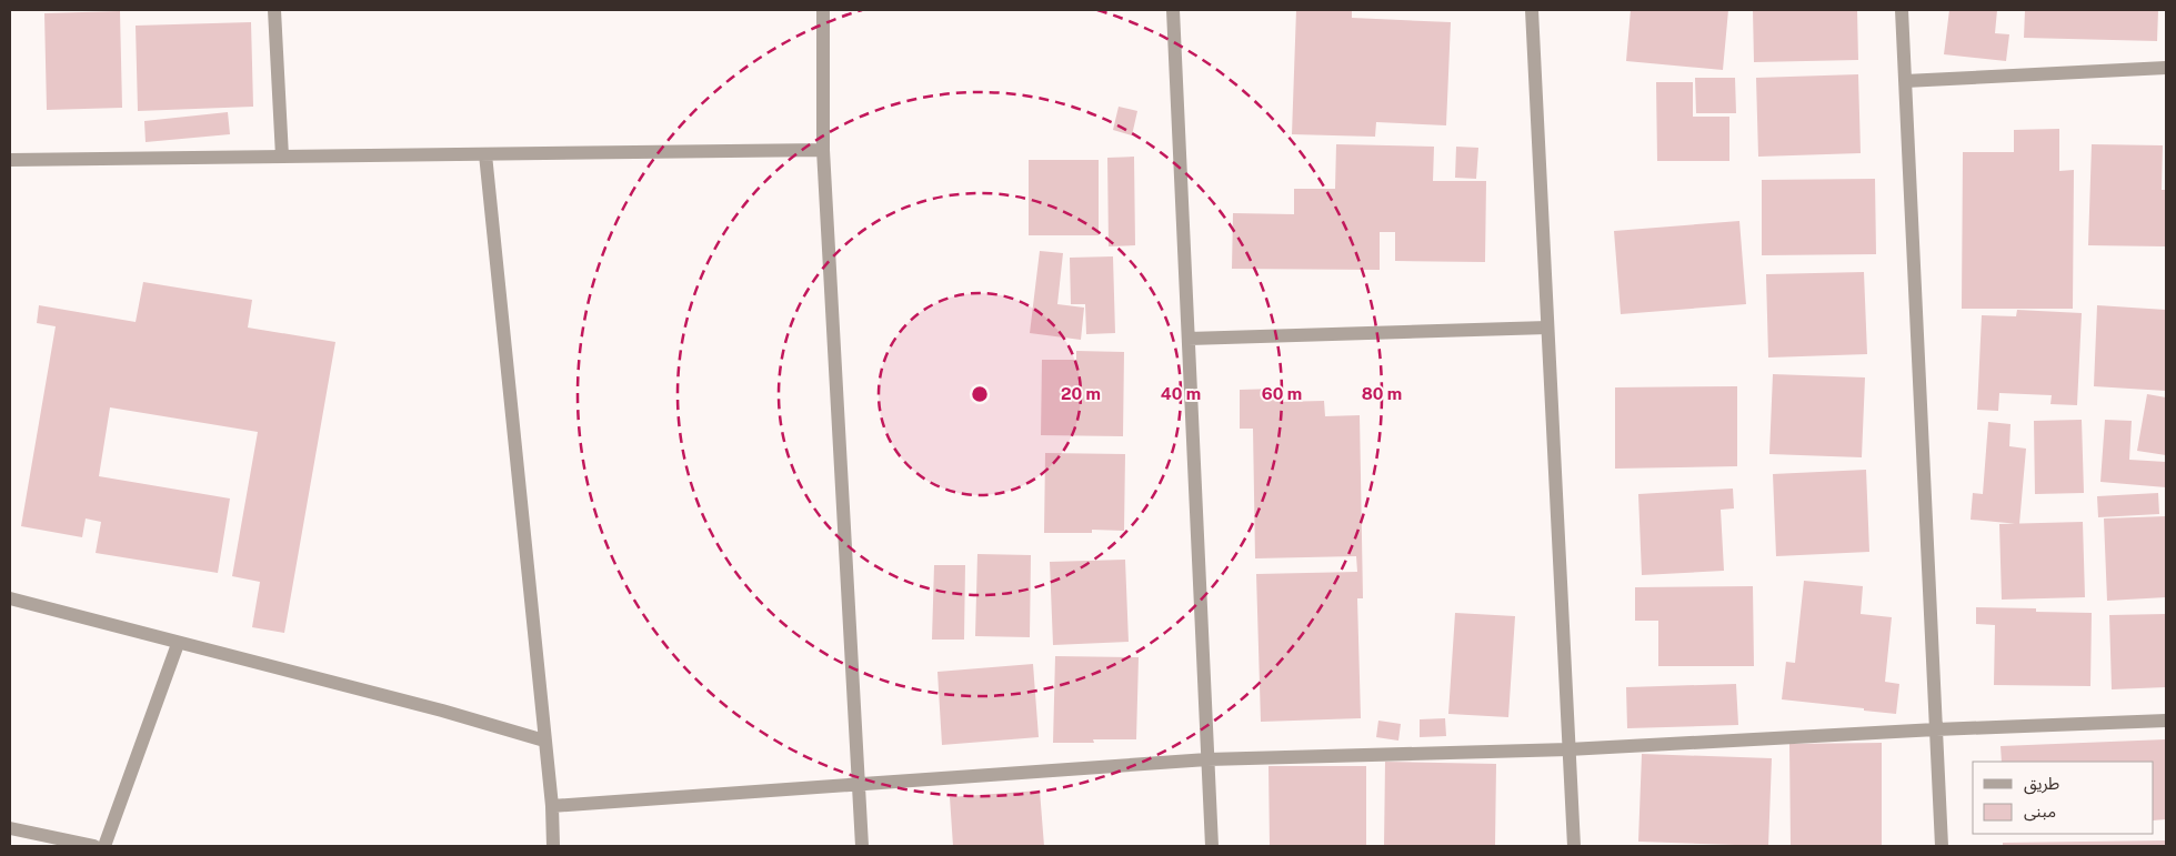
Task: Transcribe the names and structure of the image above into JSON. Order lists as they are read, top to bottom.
{
  "legend": ["طريق", "مبنى"],
  "rings": [
    "20 m",
    "40 m",
    "60 m",
    "80 m"
  ]
}
